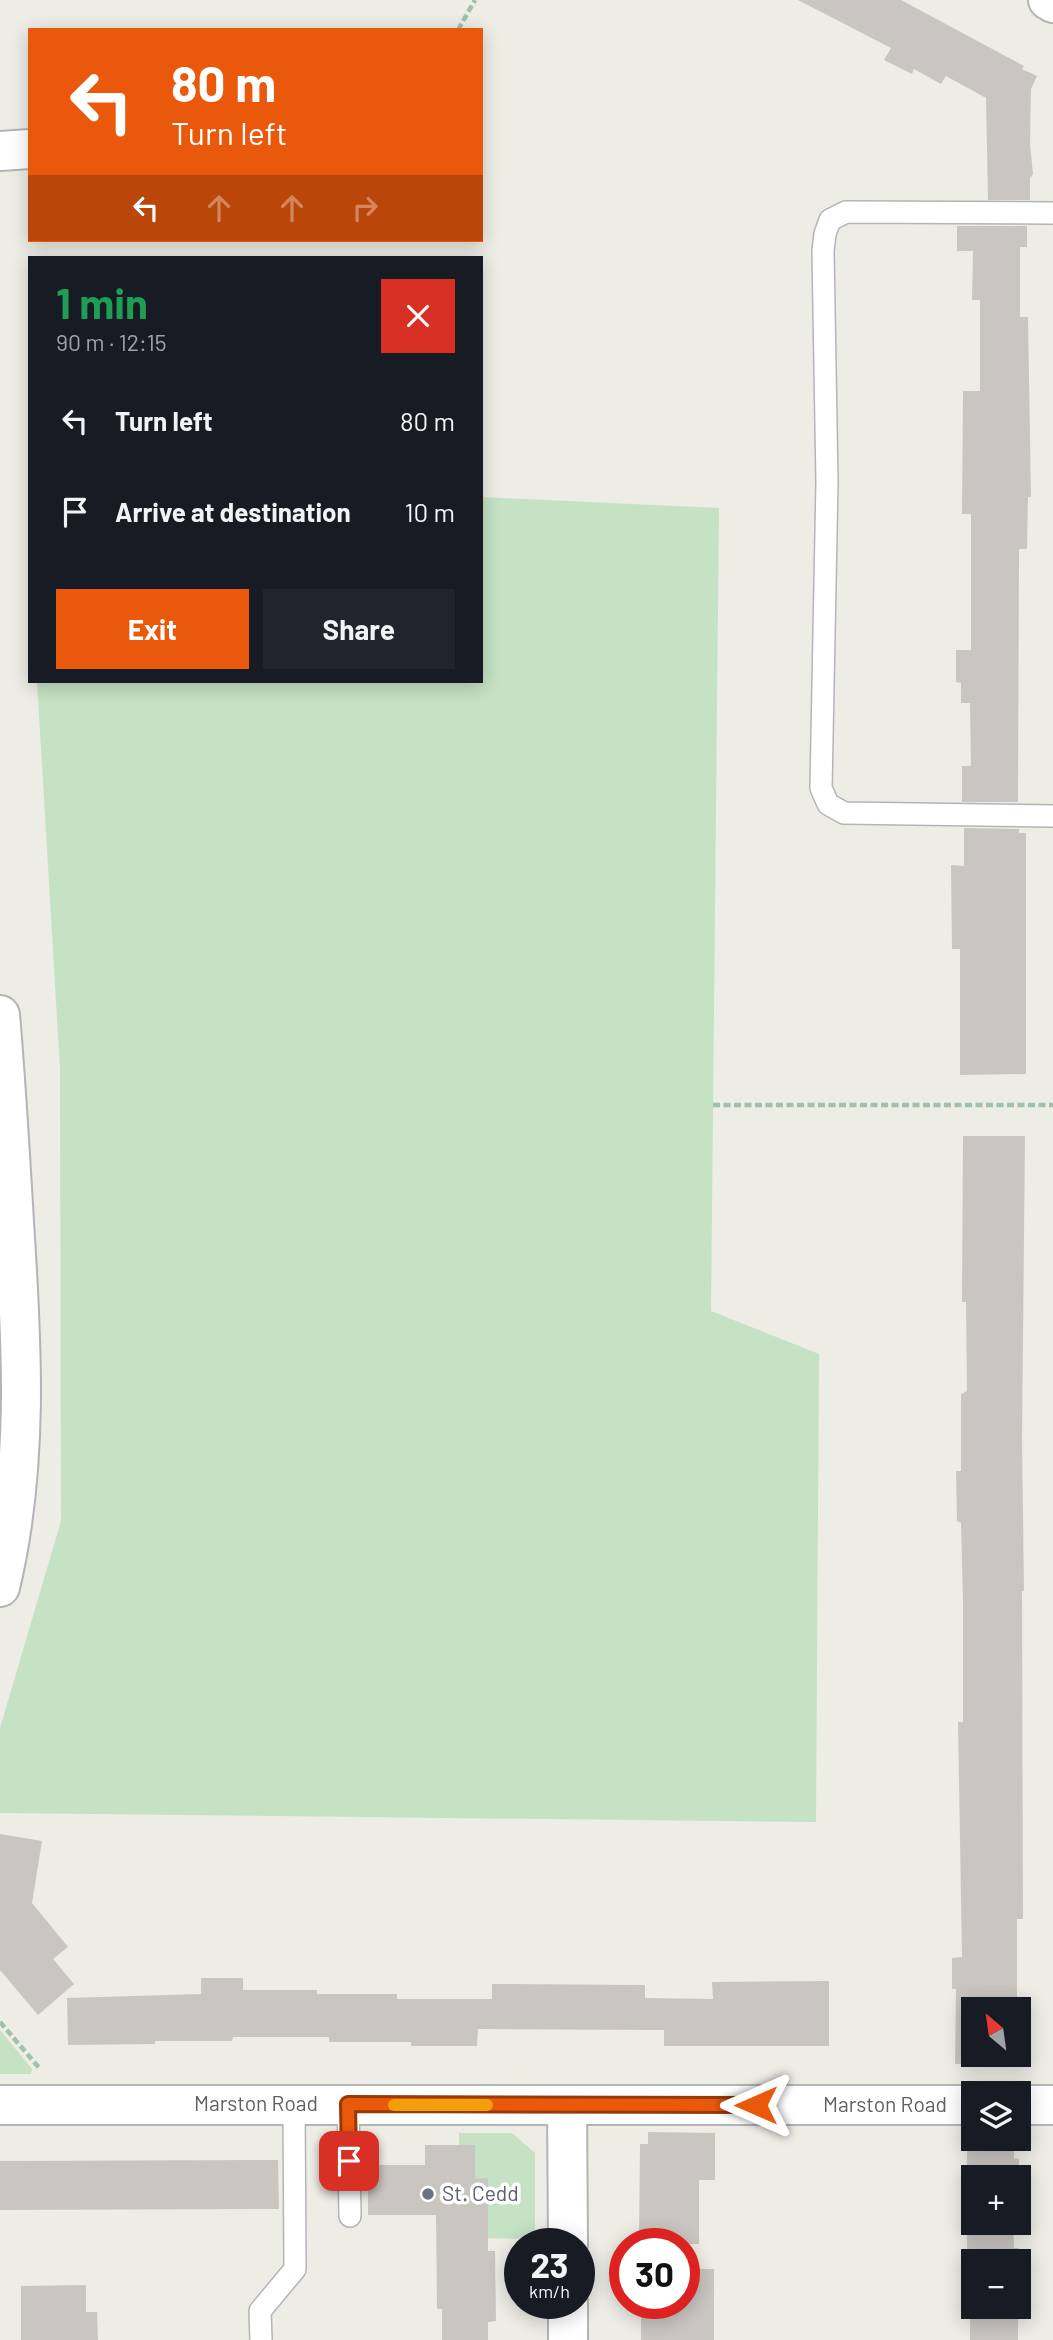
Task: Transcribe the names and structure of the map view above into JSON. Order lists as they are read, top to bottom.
{
  "streets": {
    "street": ["Marston Road"]
  },
  "places": ["St. Cedd"],
  "north": "top left",
  "page": {
    "turn": ["80 m", "Turn left"],
    "heading": ["1 min", "90 m · 12:15"],
    "list": [
      {
        "name": "Turn left",
        "value": "80 m"
      },
      {
        "name": "Arrive at destination",
        "value": "10 m"
      }
    ],
    "buttons": ["Exit", "Share"],
    "map_buttons": ["+", "−"],
    "speed": "23 km/h",
    "limit": "30"
  }
}
